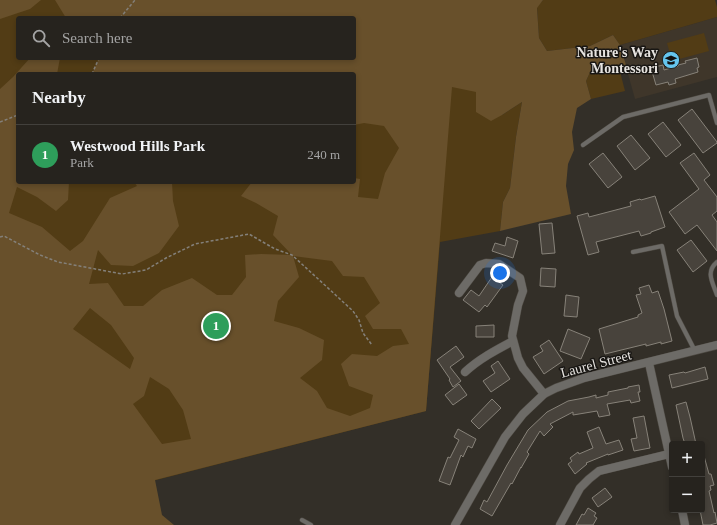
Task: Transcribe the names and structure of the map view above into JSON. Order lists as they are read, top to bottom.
{
  "streets": {
    "street": ["Laurel Street"]
  },
  "places": {
    "school or university": ["Nature's Way Montessori"]
  },
  "page": {
    "search": "Search here",
    "heading": "Nearby",
    "list": [
      {
        "mark": "1",
        "name": "Westwood Hills Park",
        "note": "Park",
        "value": "240 m"
      }
    ],
    "pins": "1",
    "map_buttons": ["+", "−"]
  }
}
